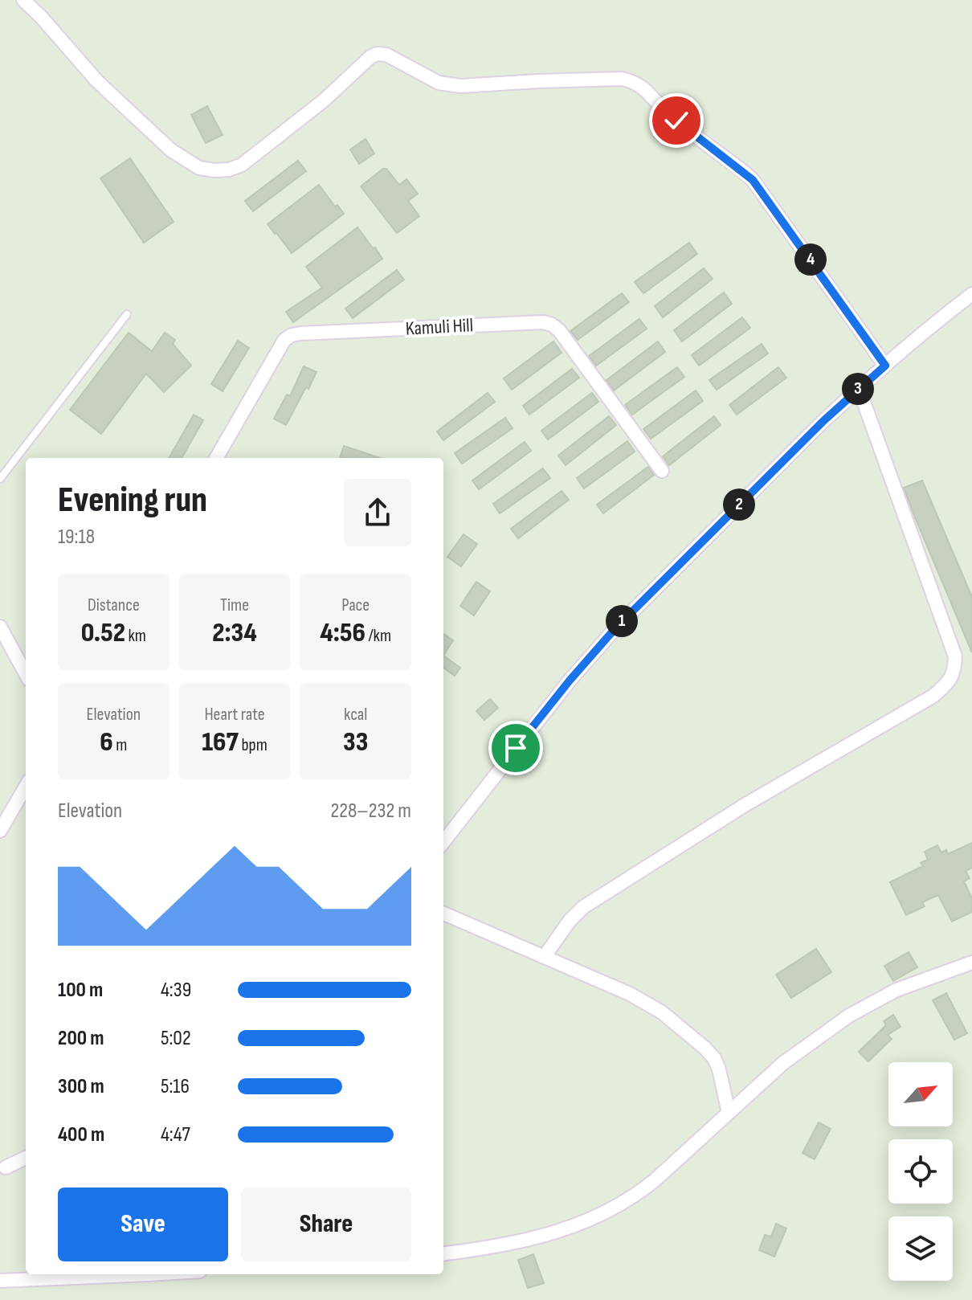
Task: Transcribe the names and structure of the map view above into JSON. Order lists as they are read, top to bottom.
{
  "streets": {
    "street": ["Kamuli Hill"]
  },
  "north": "top right",
  "page": {
    "pins": [
      "4",
      "3",
      "2",
      "1"
    ],
    "heading": ["Evening run", "19:18"],
    "stats": [
      ["Distance", "0.52 km"],
      ["Time", "2:34"],
      ["Pace", "4:56 /km"],
      ["Elevation", "6 m"],
      ["Heart rate", "167 bpm"],
      ["kcal", "33"]
    ],
    "chart": ["Elevation", "228–232 m"],
    "list": [
      {
        "name": "100 m",
        "note": "4:39"
      },
      {
        "name": "200 m",
        "note": "5:02"
      },
      {
        "name": "300 m",
        "note": "5:16"
      },
      {
        "name": "400 m",
        "note": "4:47"
      }
    ],
    "buttons": ["Save", "Share"]
  }
}
